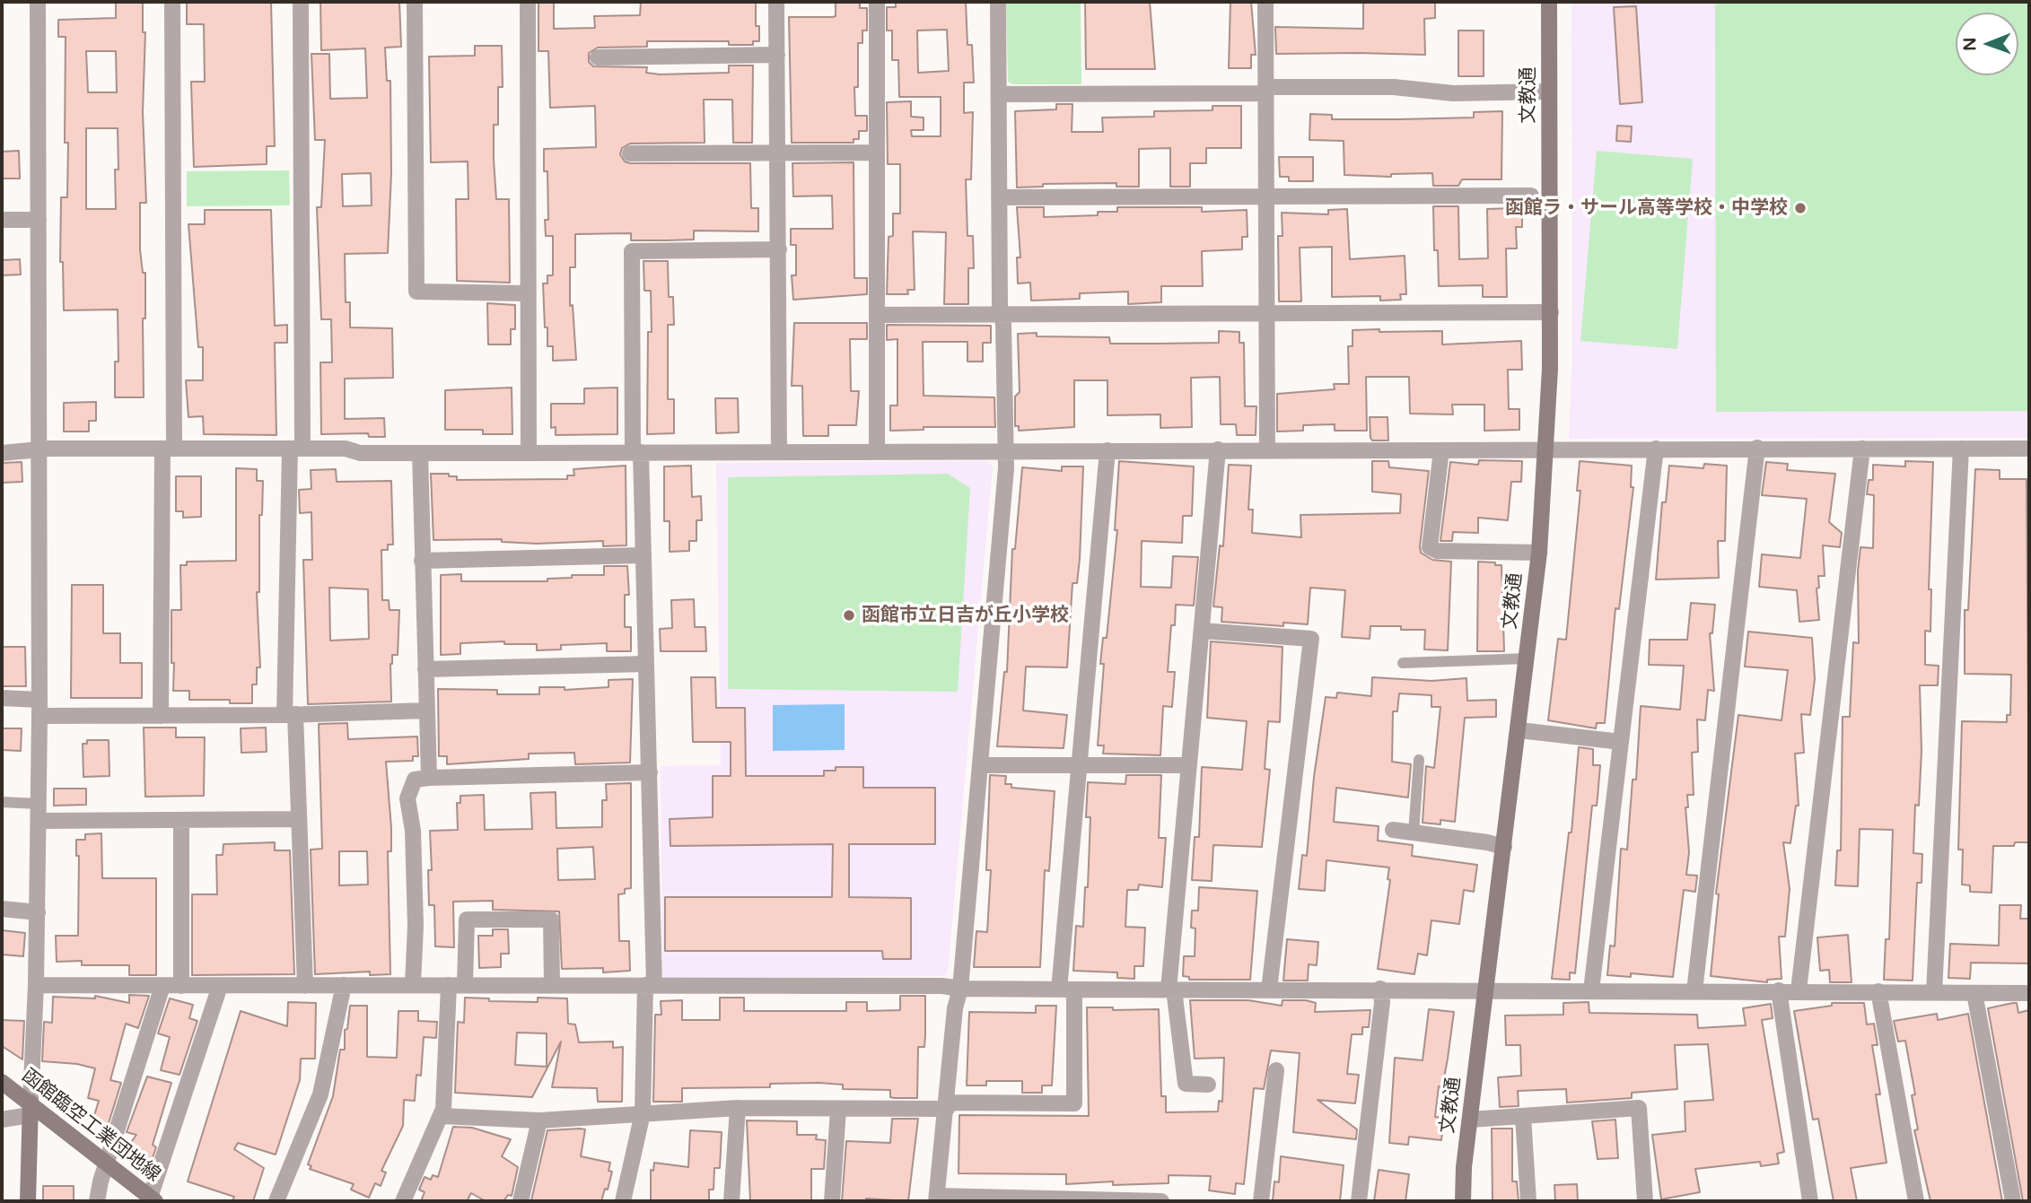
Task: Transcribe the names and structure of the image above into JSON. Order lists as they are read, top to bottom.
{
  "streets": {
    "street": ["文教通", "函館臨空工業団地線"]
  },
  "places": ["函館ラ・サール高等学校・中学校", "函館市立日吉が丘小学校"],
  "north": "left"
}
